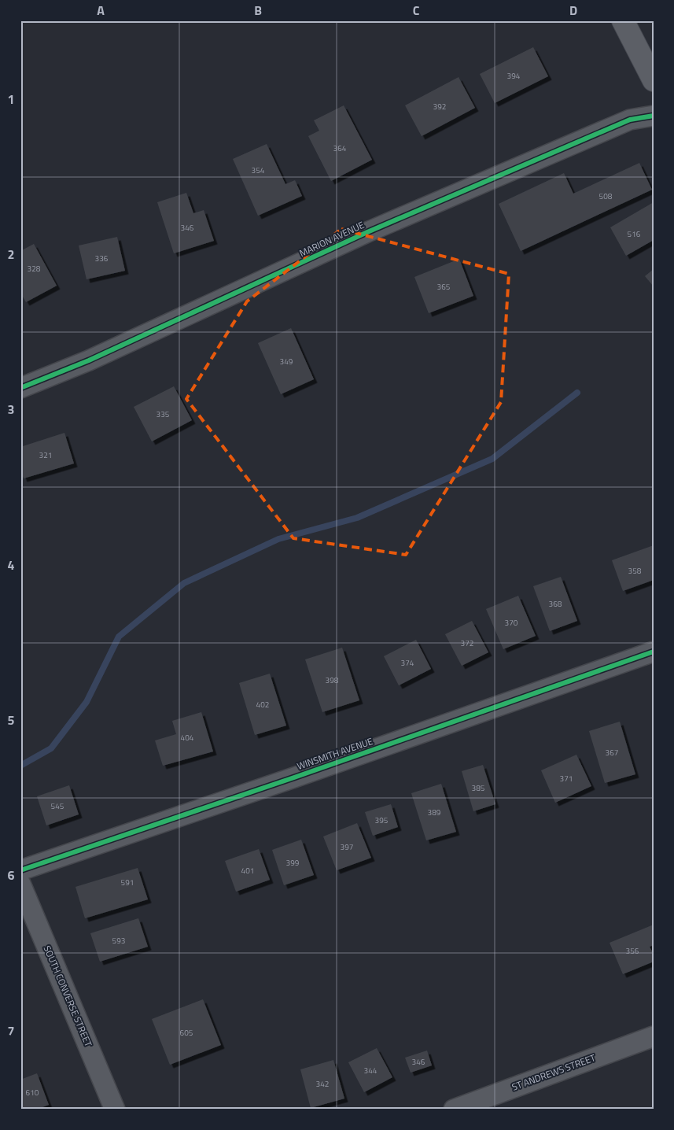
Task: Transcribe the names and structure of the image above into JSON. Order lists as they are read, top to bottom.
{
  "streets": {
    "street": [
      "MARION AVENUE",
      "WINSMITH AVENUE",
      "SOUTH CONVERSE STREET",
      "ST ANDREWS STREET"
    ]
  },
  "house_numbers": [
    "394",
    "392",
    "364",
    "354",
    "508",
    "346",
    "516",
    "336",
    "328",
    "365",
    "349",
    "335",
    "321",
    "358",
    "368",
    "370",
    "372",
    "374",
    "398",
    "402",
    "404",
    "367",
    "371",
    "385",
    "545",
    "389",
    "395",
    "397",
    "399",
    "401",
    "591",
    "593",
    "356",
    "605",
    "346",
    "344",
    "342",
    "610"
  ],
  "grid": {
    "columns": [
      "A",
      "B",
      "C",
      "D"
    ],
    "rows": [
      "1",
      "2",
      "3",
      "4",
      "5",
      "6",
      "7"
    ]
  }
}
